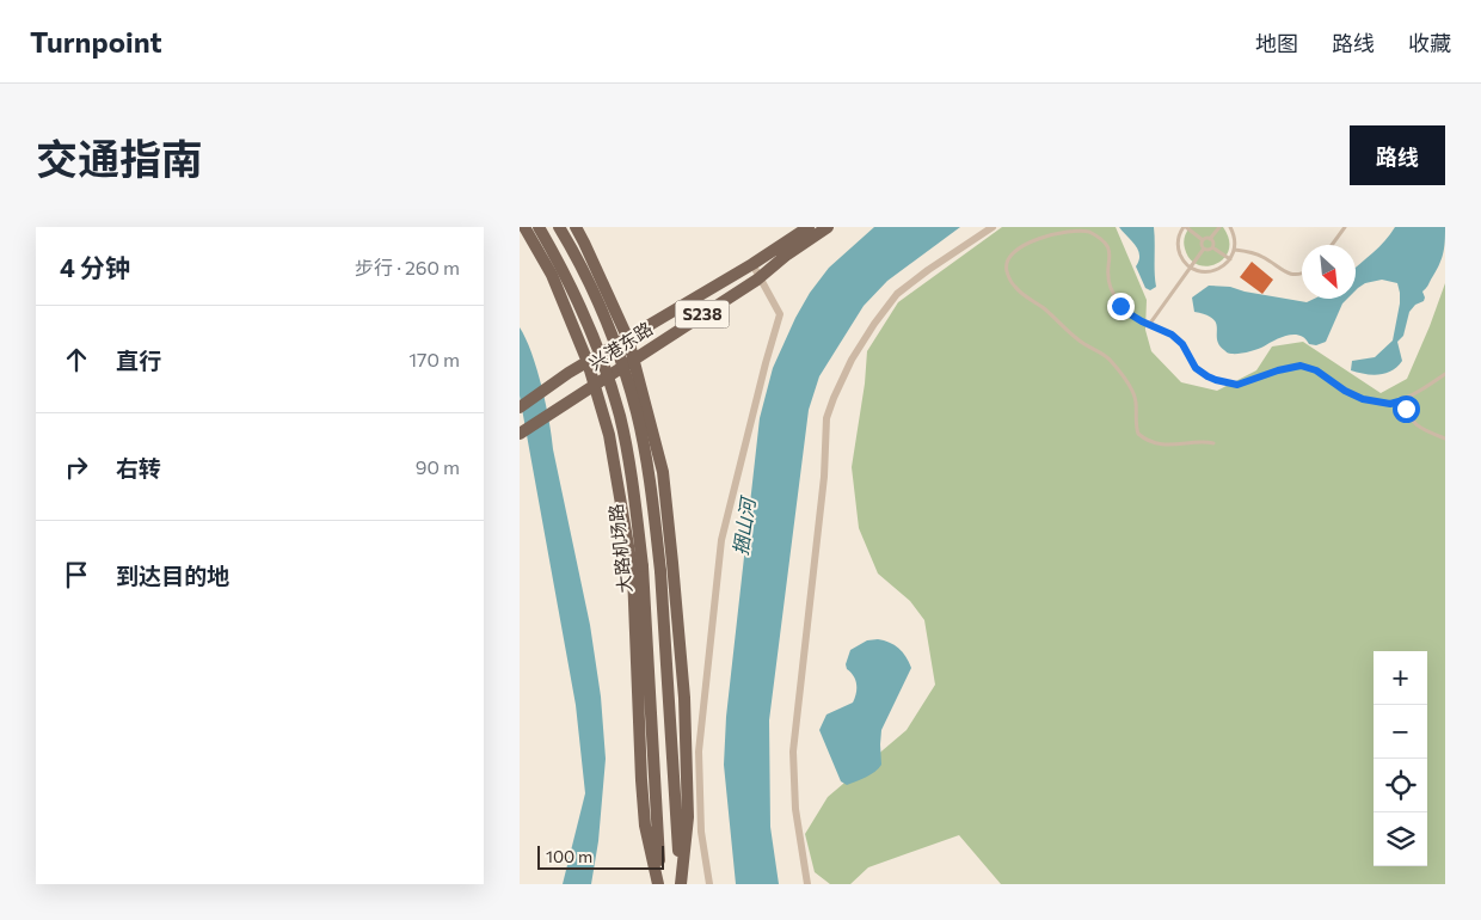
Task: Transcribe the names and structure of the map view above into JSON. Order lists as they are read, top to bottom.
{
  "streets": {
    "main road": ["S238", "兴港东路", "大路机场路"]
  },
  "water": ["捆山河"],
  "scale_bar": "100 m",
  "north": "bottom right",
  "page": {
    "header": "Turnpoint",
    "nav": ["地图", "路线", "收藏"],
    "title": "交通指南",
    "buttons": "路线",
    "heading": ["4 分钟", "步行 · 260 m"],
    "list": [
      ["直行", "170 m"],
      ["右转", "90 m"],
      "到达目的地"
    ],
    "map_buttons": ["+", "−"],
    "scale": "100 m"
  }
}
